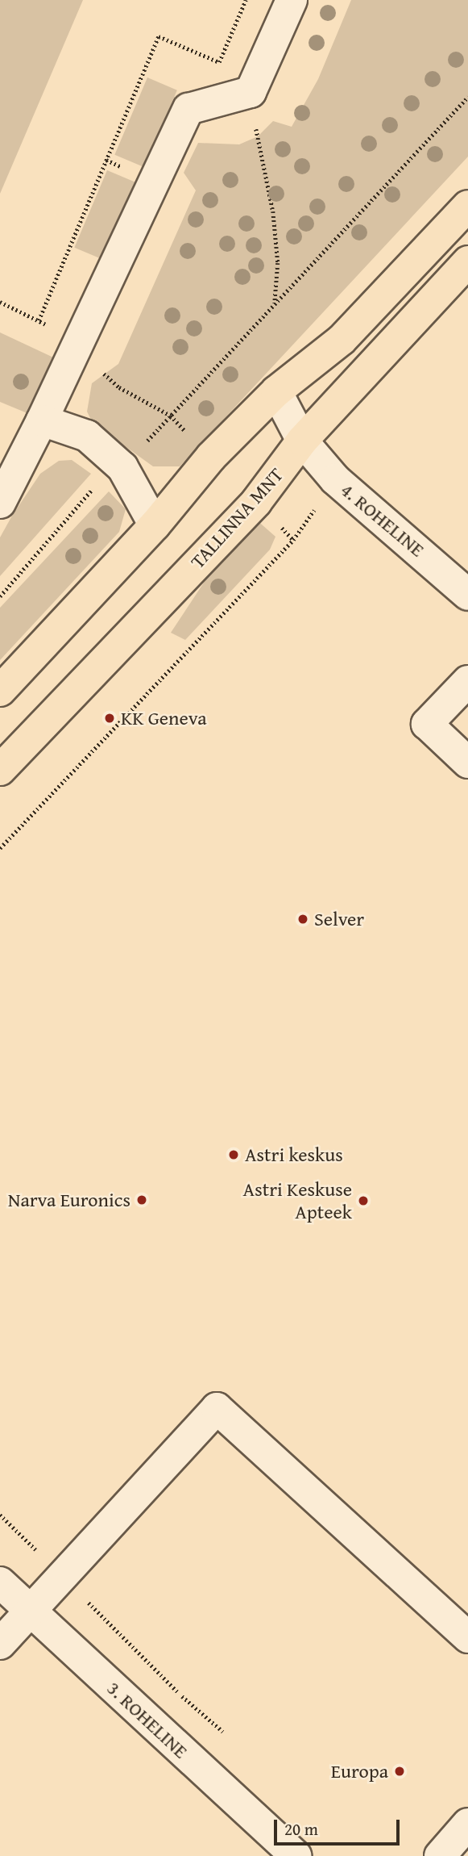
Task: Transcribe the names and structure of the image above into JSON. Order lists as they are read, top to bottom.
{
  "streets": {
    "highway": ["TALLINNA MNT"],
    "street": ["4. ROHELINE", "3. ROHELINE"]
  },
  "crossings": [
    ["TALLINNA MNT", "4. ROHELINE"]
  ],
  "places": [
    "KK Geneva",
    "Selver",
    "Astri keskus",
    "Narva Euronics",
    "Astri Keskuse Apteek",
    "Europa"
  ],
  "scale_bar": "20 m"
}
